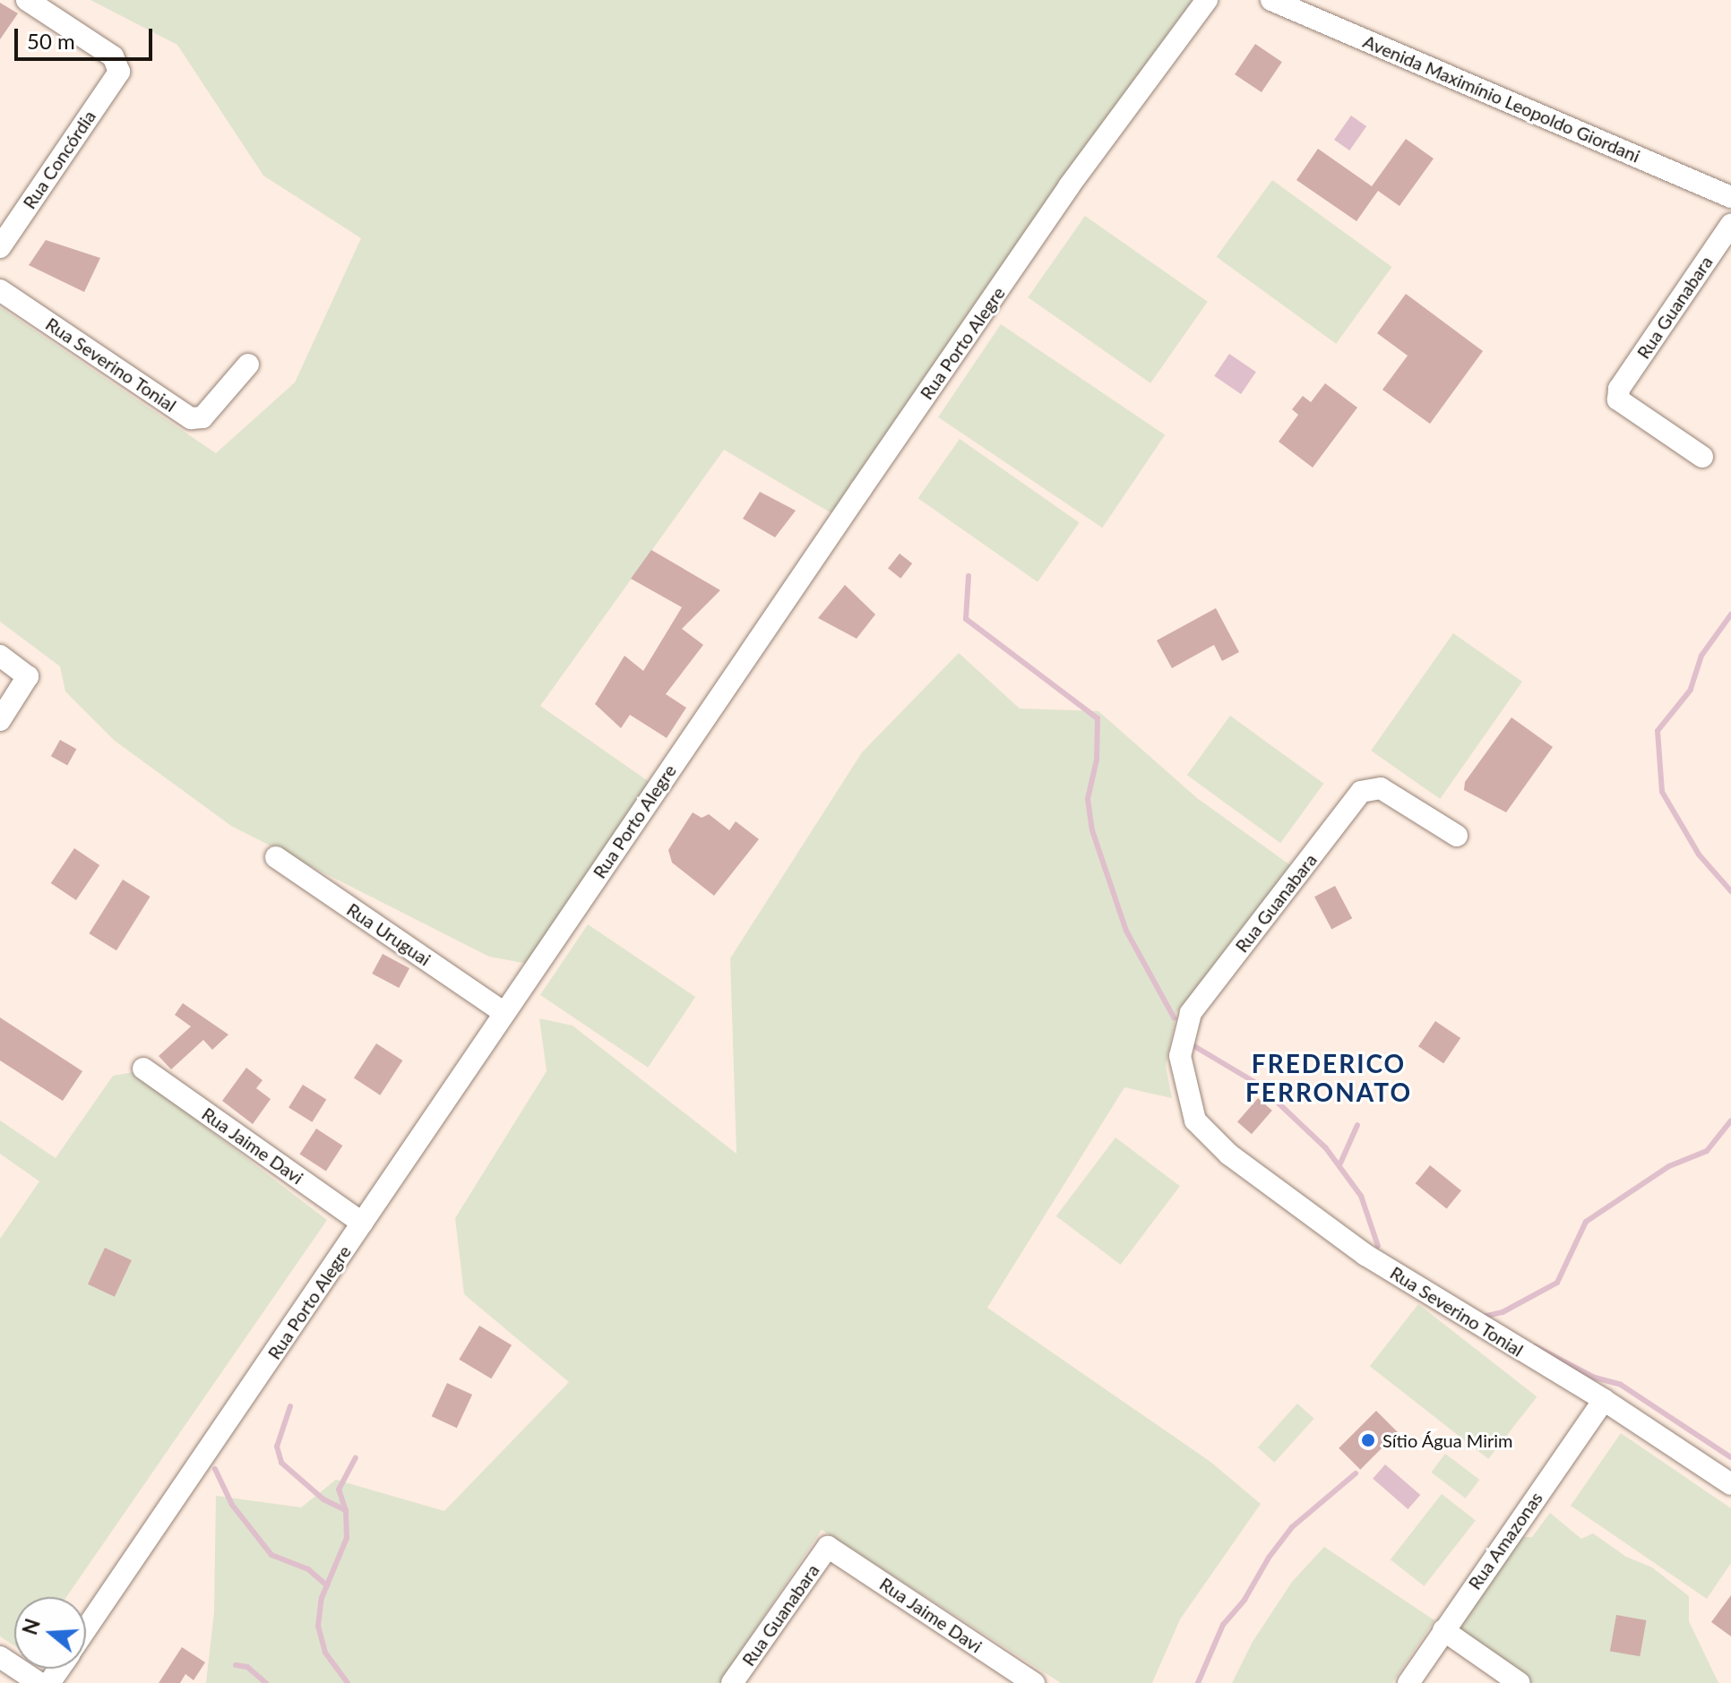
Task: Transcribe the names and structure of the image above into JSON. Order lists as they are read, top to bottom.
{
  "streets": {
    "street": [
      "Avenida Maximínio Leopoldo Giordani",
      "Rua Concórdia",
      "Rua Guanabara",
      "Rua Porto Alegre",
      "Rua Severino Tonial",
      "Rua Uruguai",
      "Rua Jaime Davi",
      "Rua Amazonas"
    ]
  },
  "crossings": [
    ["Rua Guanabara", "Rua Severino Tonial"],
    ["Rua Guanabara", "Rua Jaime Davi"],
    ["Rua Porto Alegre", "Rua Uruguai"],
    ["Rua Porto Alegre", "Rua Jaime Davi"],
    ["Rua Severino Tonial", "Rua Amazonas"]
  ],
  "districts": ["FREDERICO FERRONATO"],
  "places": ["Sítio Água Mirim"],
  "scale_bar": "50 m",
  "north": "left"
}
